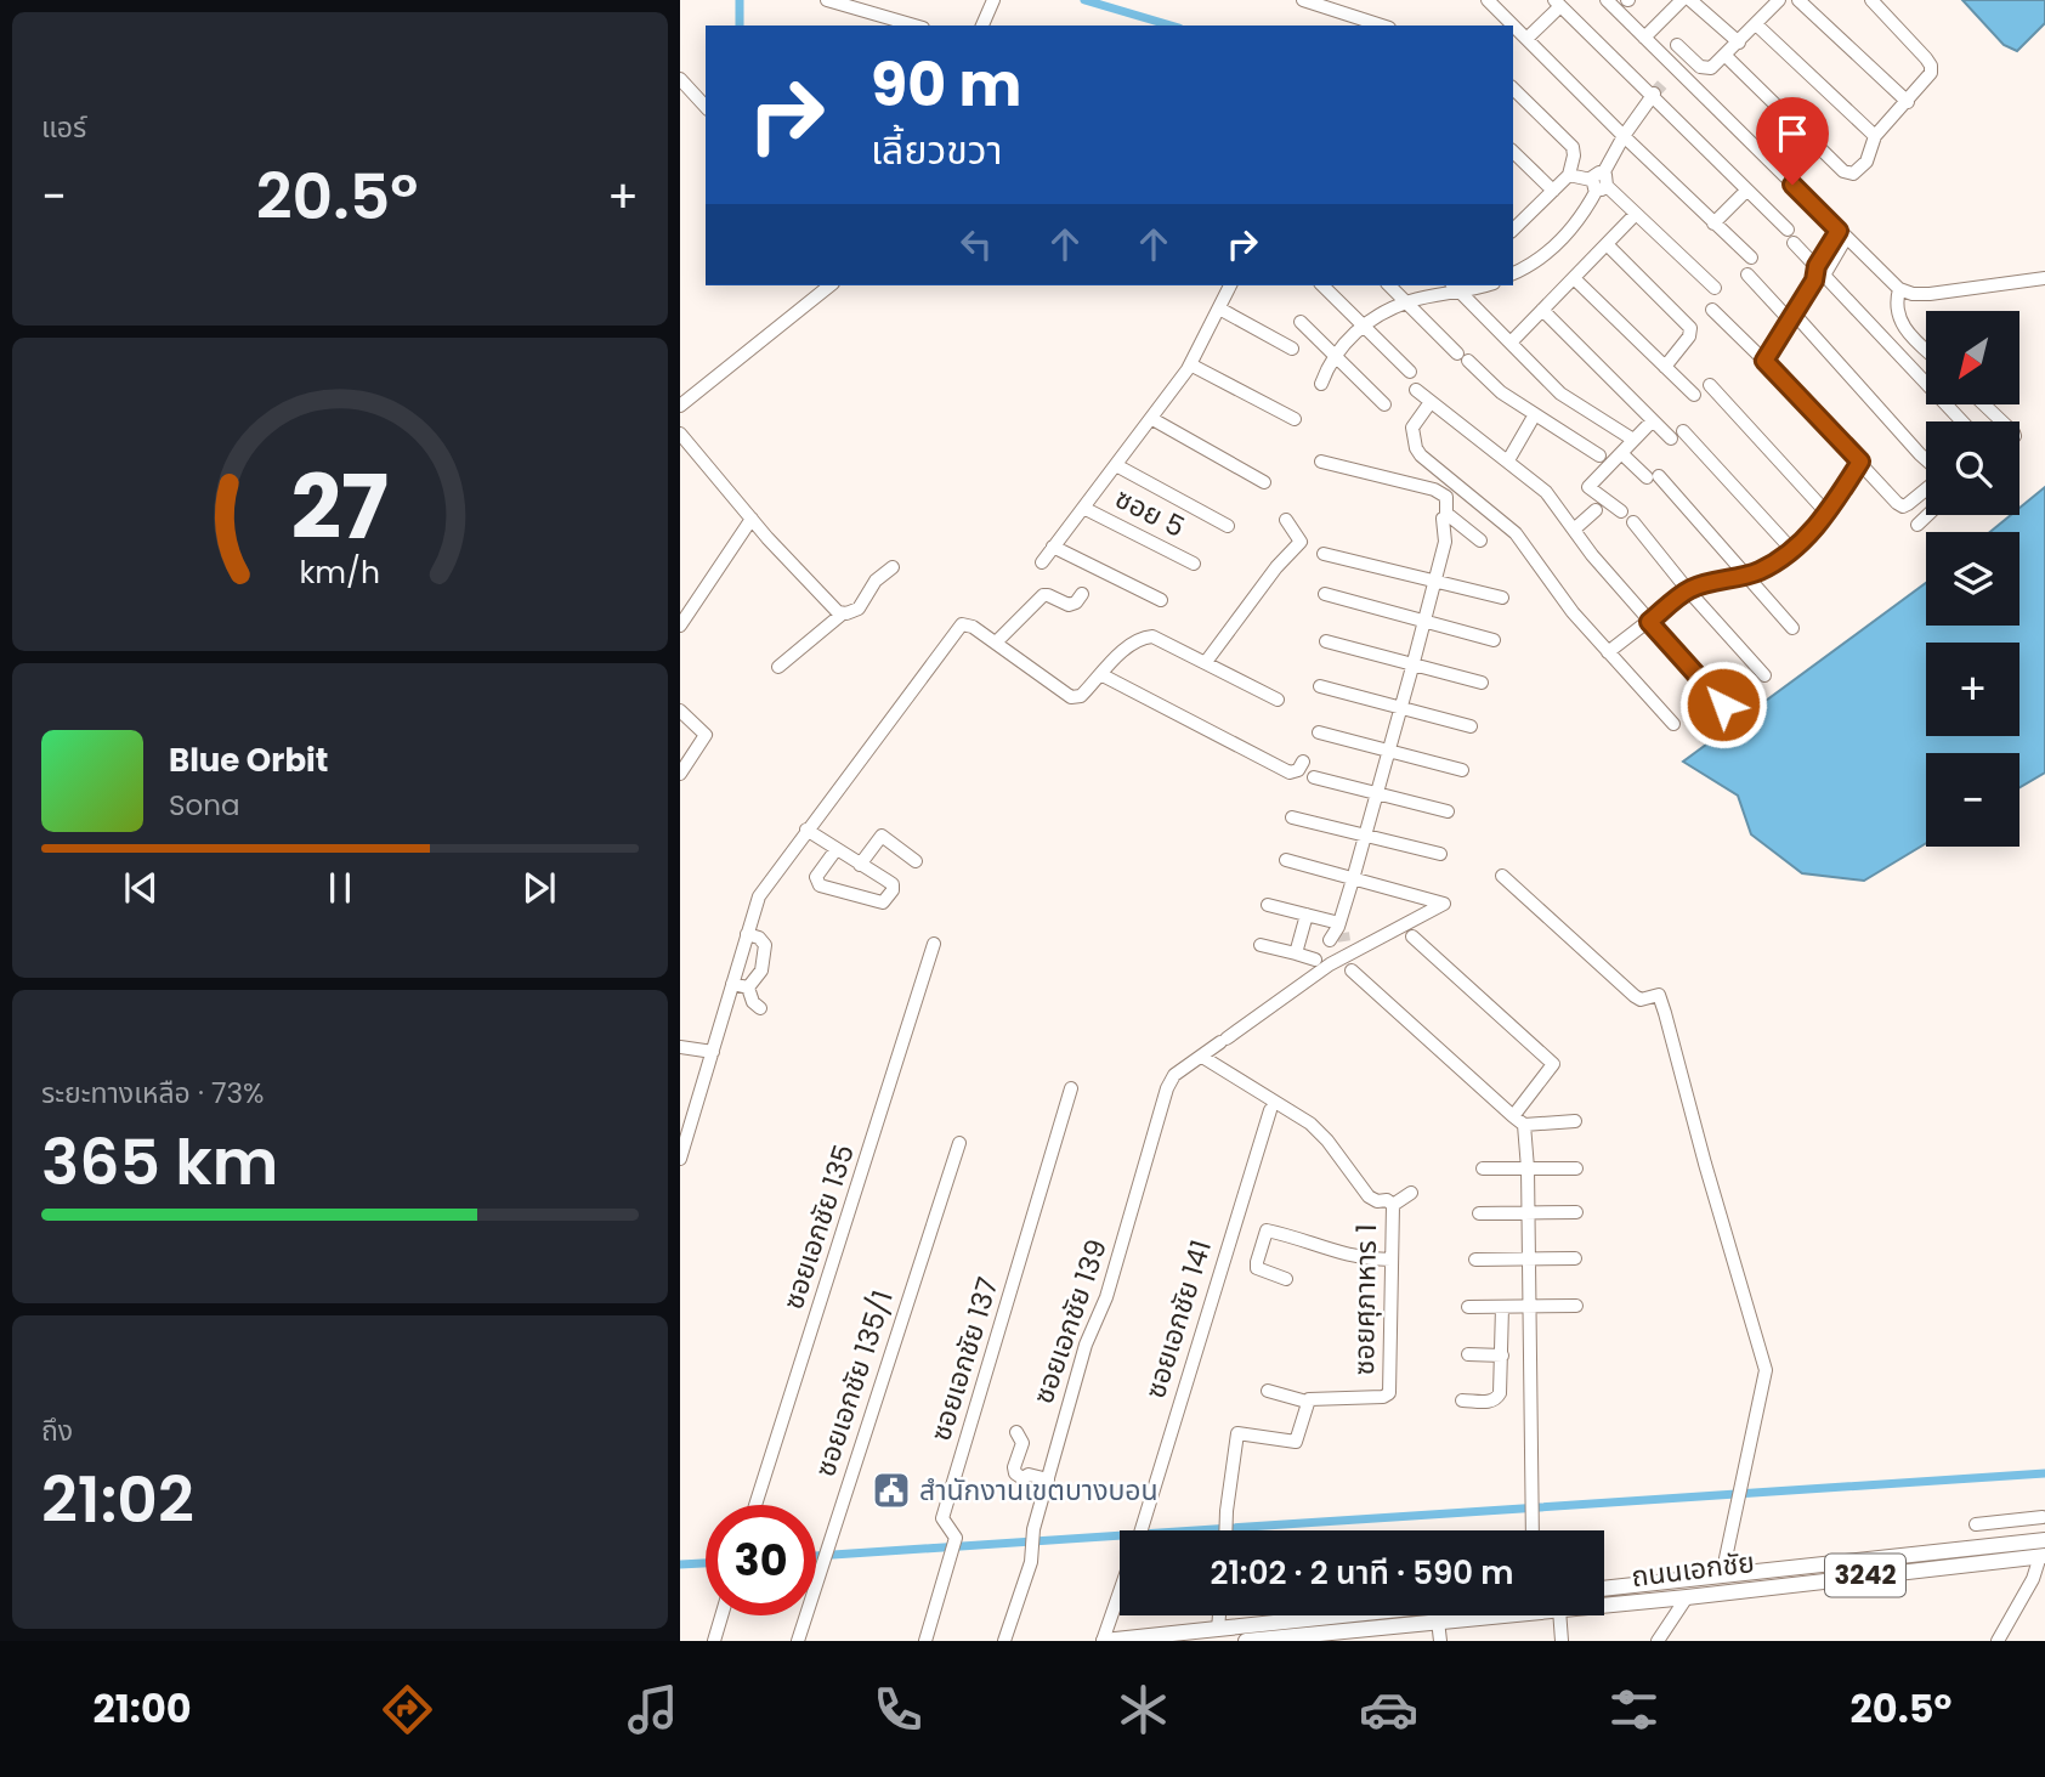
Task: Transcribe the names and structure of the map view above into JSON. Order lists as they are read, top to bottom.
{
  "streets": {
    "main road": ["ถนนเอกชัย", "3242"],
    "street": [
      "ซอย 5",
      "ซอยเอกชัย 135",
      "ซอยศุภาหาร 1",
      "ซอยเอกชัย 141",
      "ซอยเอกชัย 139",
      "ซอยเอกชัย 137",
      "ซอยเอกชัย 135/1"
    ]
  },
  "crossings": [
    ["ซอยศุภาหาร 1", "ซอยเอกชัย 139"]
  ],
  "places": {
    "public building": ["สำนักงานเขตบางบอน"]
  },
  "north": "bottom left",
  "page": {
    "tile": [
      "แอร์",
      ["ระยะทางเหลือ · 73%", "365 km"],
      ["ถึง", "21:02"]
    ],
    "turn": ["90 m", "เลี้ยวขวา"],
    "heat": ["−", "20.5°", "+"],
    "map_buttons": ["+", "−"],
    "song": ["Blue Orbit", "Sona"],
    "limit": "30",
    "trip": "21:02 · 2 นาที · 590 m",
    "tabs": ["21:00", "20.5°"],
    "gauge": ["27", "km/h"]
  }
}
